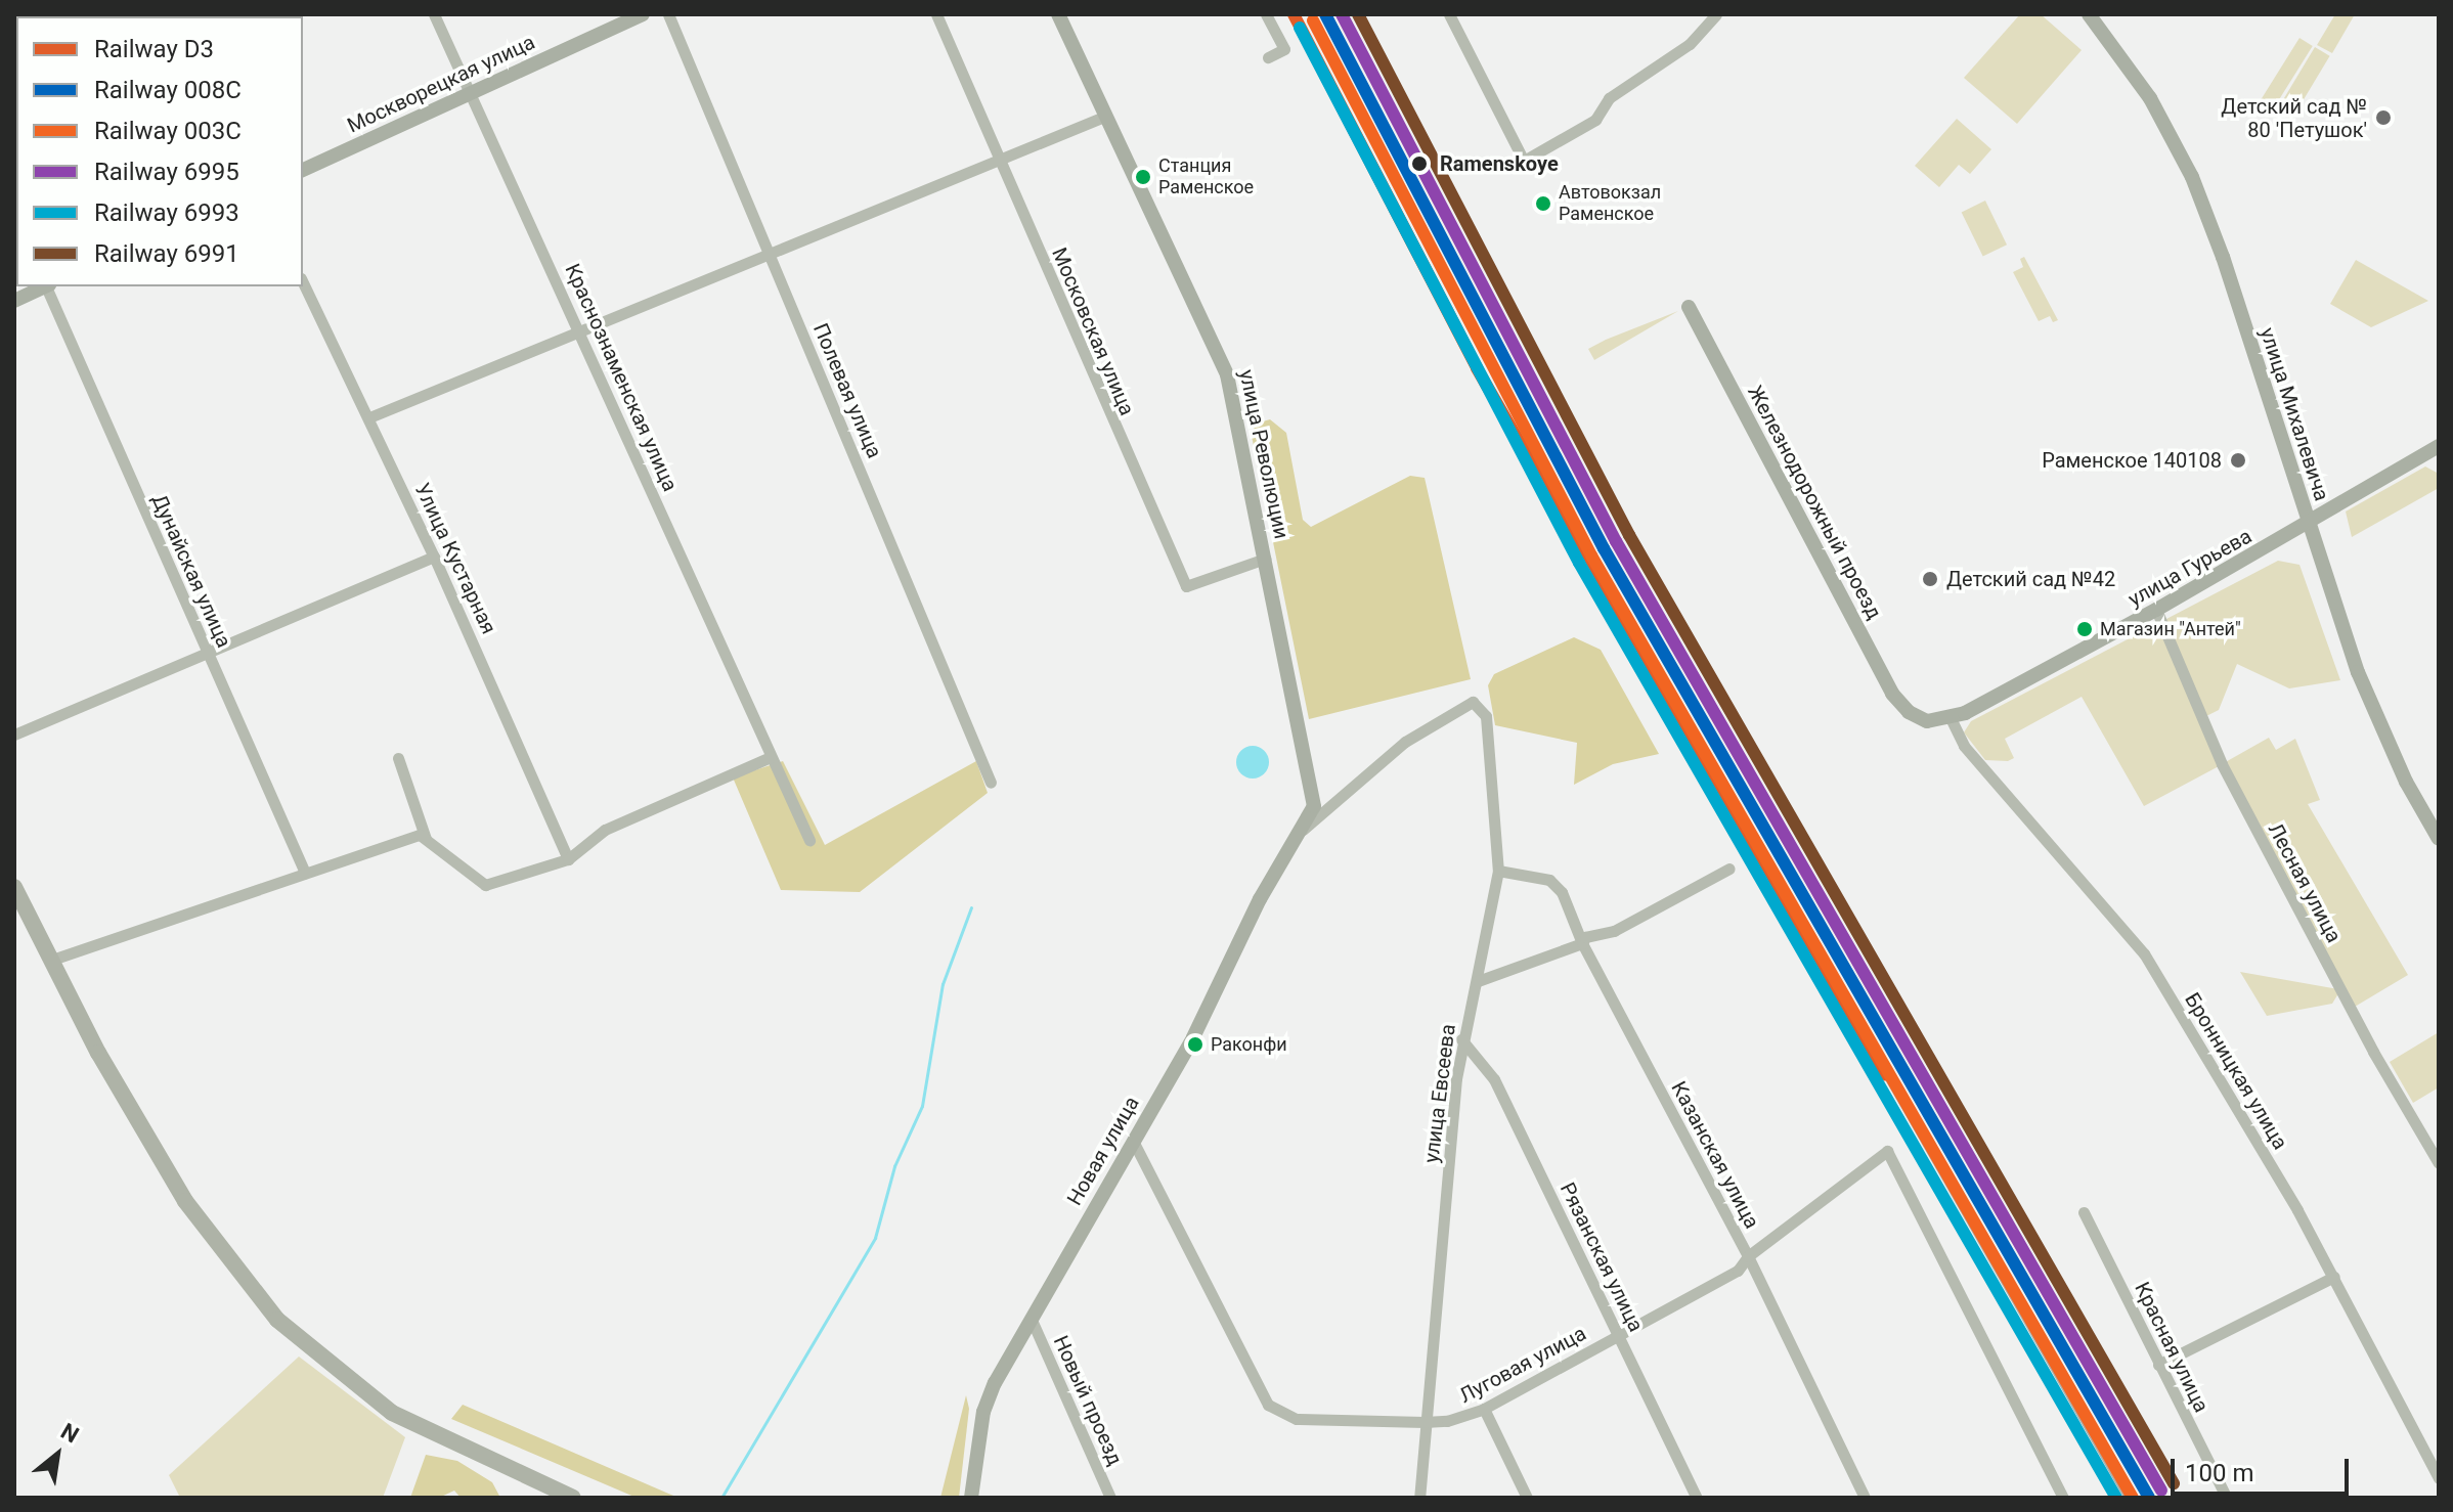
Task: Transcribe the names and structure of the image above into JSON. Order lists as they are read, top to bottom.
{
  "streets": {
    "street": [
      "Москворецкая улица",
      "Московская улица",
      "Краснознаменская улица",
      "Полевая улица",
      "улица Михалевича",
      "улица Революции",
      "Железнодорожный проезд",
      "Улица Кустарная",
      "улица Гурьева",
      "Дунайская улица",
      "Лесная улица",
      "Бронницкая улица",
      "улица Евсеева",
      "Новая улица",
      "Казанская улица",
      "Рязанская улица",
      "Красная улица",
      "Луговая улица",
      "Новый проезд"
    ]
  },
  "crossings": [
    ["Москворецкая улица", "Краснознаменская улица"],
    ["Московская улица", "улица Революции"],
    ["улица Михалевича", "улица Гурьева"],
    ["улица Революции", "улица Евсеева"],
    ["улица Революции", "Новая улица"],
    ["Железнодорожный проезд", "улица Гурьева"],
    ["Железнодорожный проезд", "Бронницкая улица"],
    ["улица Гурьева", "Лесная улица"],
    ["улица Гурьева", "Бронницкая улица"],
    ["улица Евсеева", "Новая улица"],
    ["улица Евсеева", "Казанская улица"],
    ["улица Евсеева", "Рязанская улица"],
    ["улица Евсеева", "Луговая улица"],
    ["Новая улица", "Луговая улица"],
    ["Новая улица", "Новый проезд"],
    ["Казанская улица", "Луговая улица"],
    ["Рязанская улица", "Луговая улица"]
  ],
  "places": [
    "Детский сад № 80 'Петушок'",
    "Ramenskoye",
    "Станция Раменское",
    "Автовокзал Раменское",
    "Раменское 140108",
    "Детский сад №42",
    "Магазин \"Антей\"",
    "Раконфи"
  ],
  "lines": [
    "rail line D3",
    "rail line 008С",
    "rail line 6995",
    "rail line 6991",
    "rail line 003С",
    "rail line 6993"
  ],
  "legend": [
    "Railway D3",
    "Railway 008С",
    "Railway 003С",
    "Railway 6995",
    "Railway 6993",
    "Railway 6991"
  ],
  "scale_bar": "100 m",
  "north": "top right"
}
